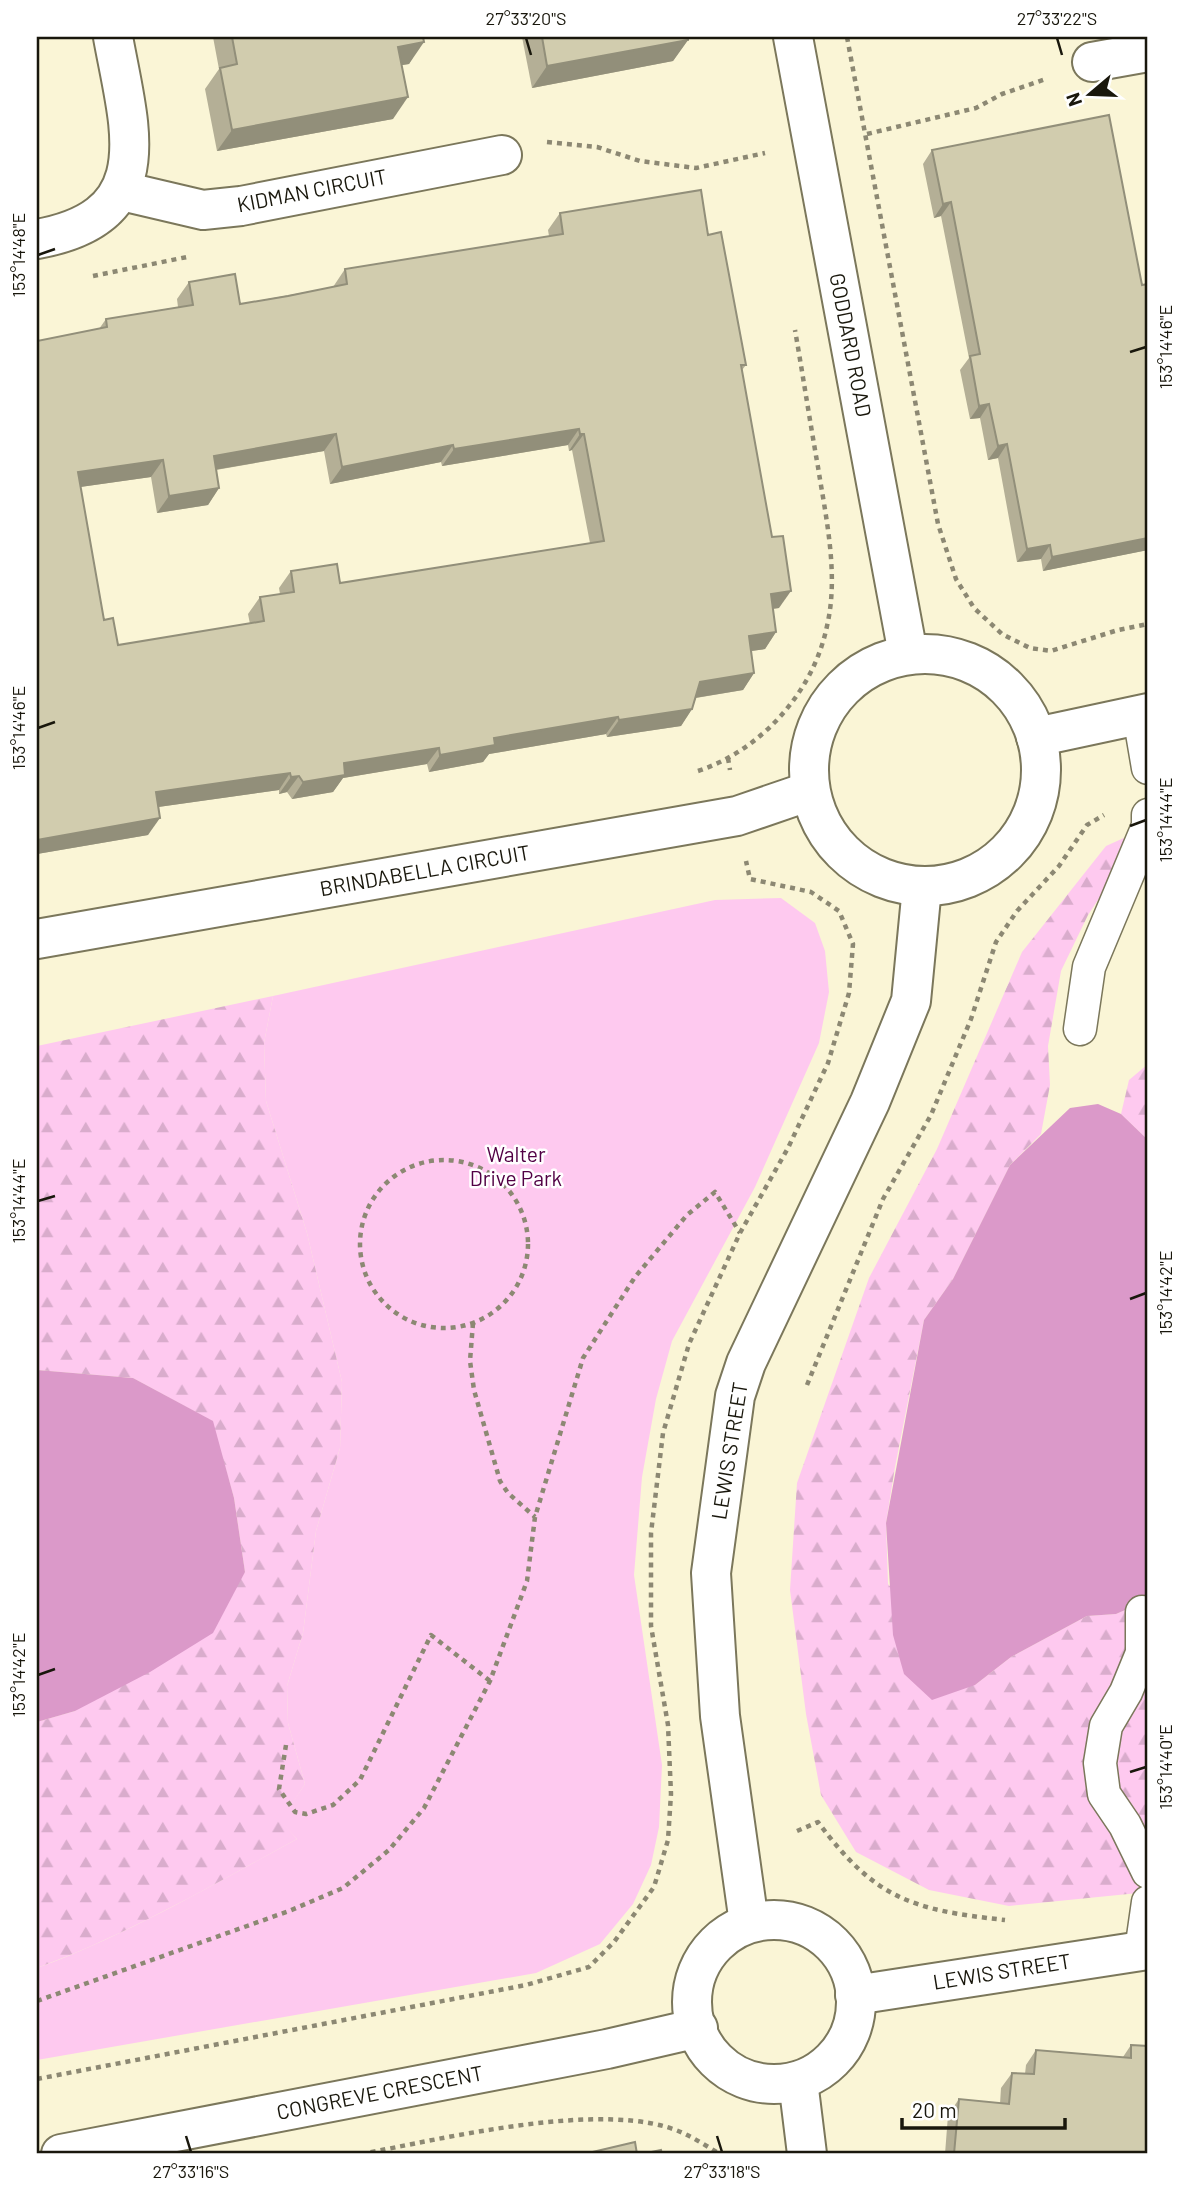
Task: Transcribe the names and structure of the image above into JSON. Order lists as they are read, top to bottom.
{
  "streets": {
    "street": [
      "KIDMAN CIRCUIT",
      "GODDARD ROAD",
      "BRINDABELLA CIRCUIT",
      "LEWIS STREET",
      "CONGREVE CRESCENT"
    ]
  },
  "crossings": [
    ["GODDARD ROAD", "BRINDABELLA CIRCUIT"],
    ["GODDARD ROAD", "LEWIS STREET"],
    ["BRINDABELLA CIRCUIT", "LEWIS STREET"],
    ["LEWIS STREET", "CONGREVE CRESCENT"]
  ],
  "parks": ["Walter Drive Park"],
  "scale_bar": "20 m",
  "north": "left",
  "coordinates": [
    "27°33'20\"S",
    "27°33'22\"S",
    "153°14'48\"E",
    "153°14'46\"E",
    "153°14'44\"E",
    "153°14'42\"E",
    "153°14'40\"E",
    "27°33'16\"S",
    "27°33'18\"S"
  ]
}
